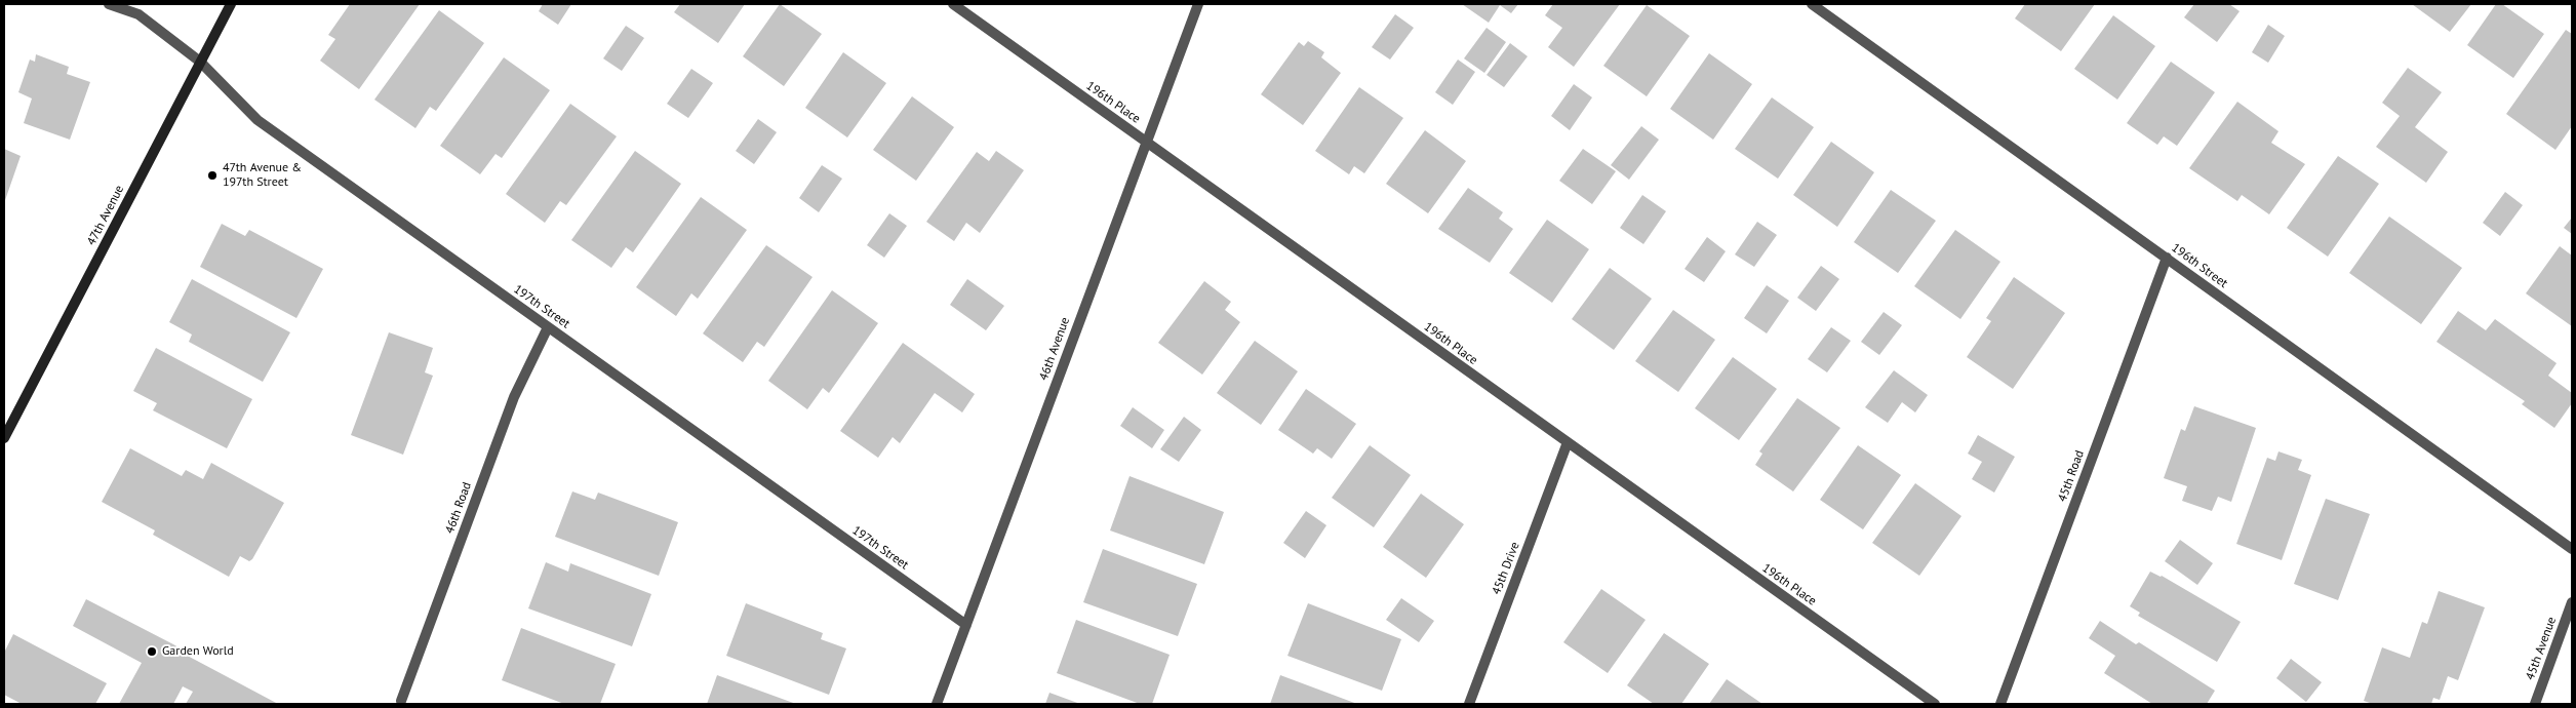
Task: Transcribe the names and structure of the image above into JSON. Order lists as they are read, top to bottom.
{
  "streets": {
    "street": [
      "196th Place",
      "47th Avenue",
      "196th Street",
      "197th Street",
      "46th Avenue",
      "45th Road",
      "46th Road",
      "45th Drive",
      "45th Avenue"
    ]
  },
  "crossings": [
    ["196th Place", "46th Avenue"],
    ["196th Place", "45th Drive"],
    ["47th Avenue", "197th Street"],
    ["196th Street", "45th Road"],
    ["197th Street", "46th Avenue"],
    ["197th Street", "46th Road"]
  ],
  "places": ["47th Avenue & 197th Street", "Garden World"]
}
